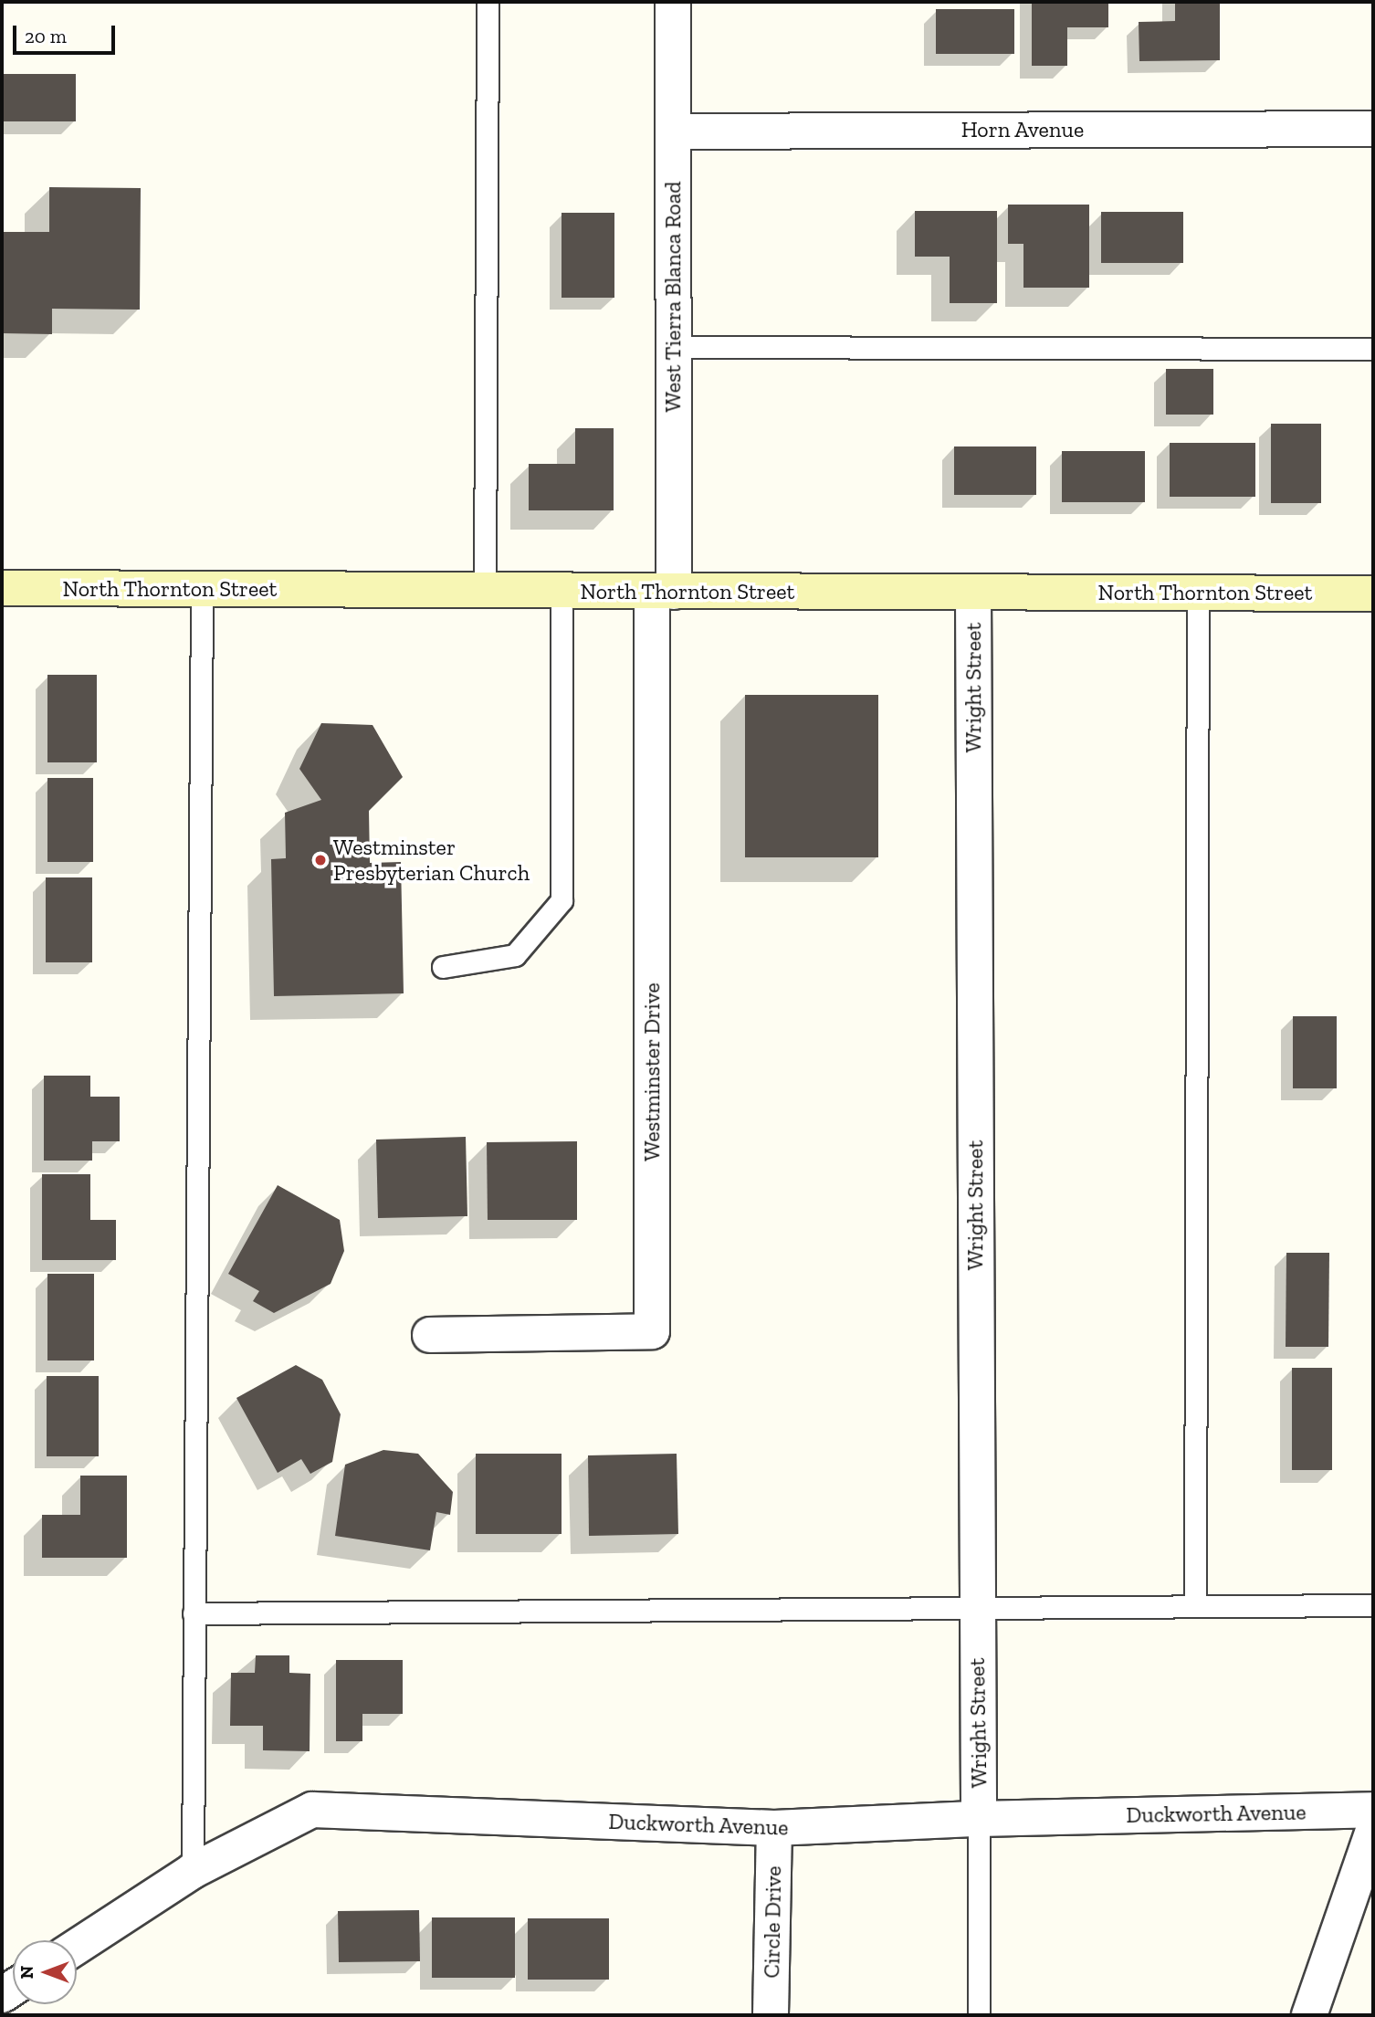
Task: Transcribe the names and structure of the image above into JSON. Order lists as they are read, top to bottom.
{
  "streets": {
    "street": [
      "Horn Avenue",
      "West Tierra Blanca Road",
      "North Thornton Street",
      "Wright Street",
      "Westminster Drive",
      "Duckworth Avenue",
      "Circle Drive"
    ]
  },
  "crossings": [
    ["Horn Avenue", "West Tierra Blanca Road"],
    ["West Tierra Blanca Road", "North Thornton Street"],
    ["West Tierra Blanca Road", "Westminster Drive"],
    ["North Thornton Street", "Wright Street"],
    ["North Thornton Street", "Westminster Drive"],
    ["Wright Street", "Duckworth Avenue"],
    ["Duckworth Avenue", "Circle Drive"]
  ],
  "places": ["Westminster Presbyterian Church"],
  "scale_bar": "20 m",
  "north": "left"
}
